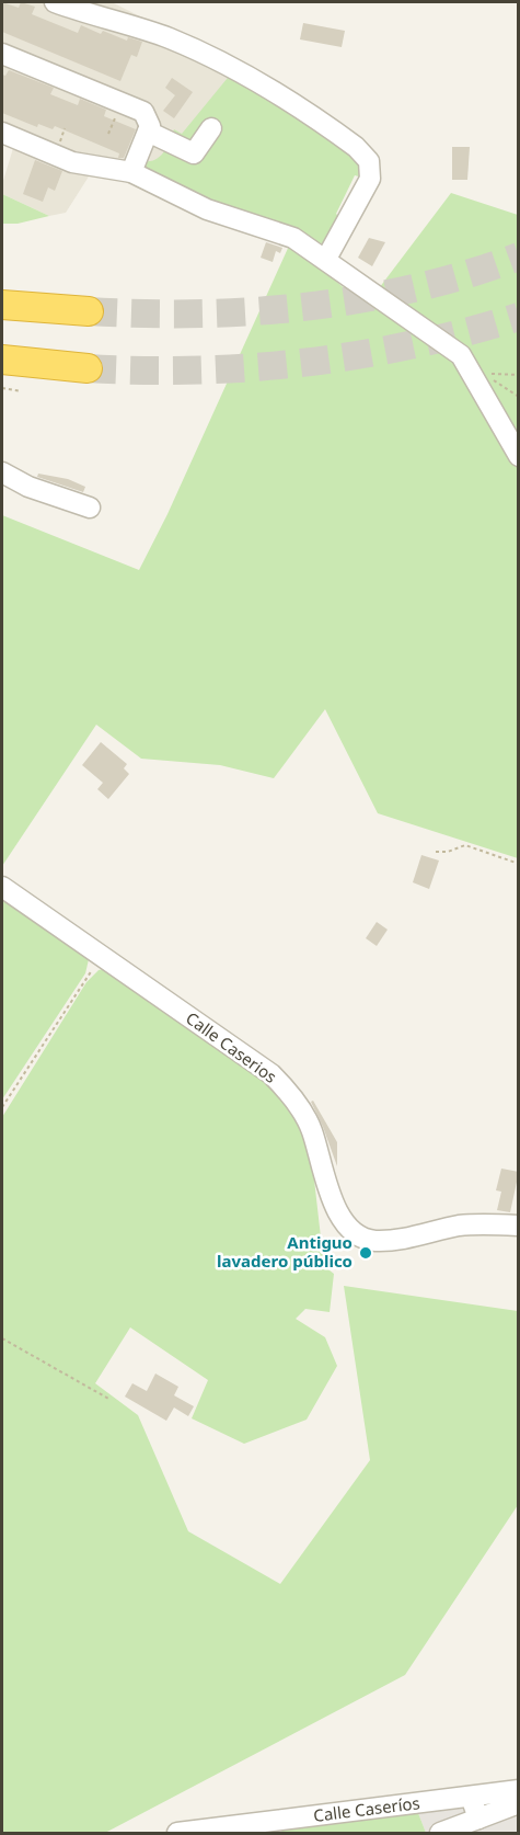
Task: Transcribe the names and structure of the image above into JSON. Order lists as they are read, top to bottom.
{
  "streets": {
    "street": ["Calle Caserios", "Calle Caseríos"]
  },
  "places": ["Antiguo lavadero público"]
}
